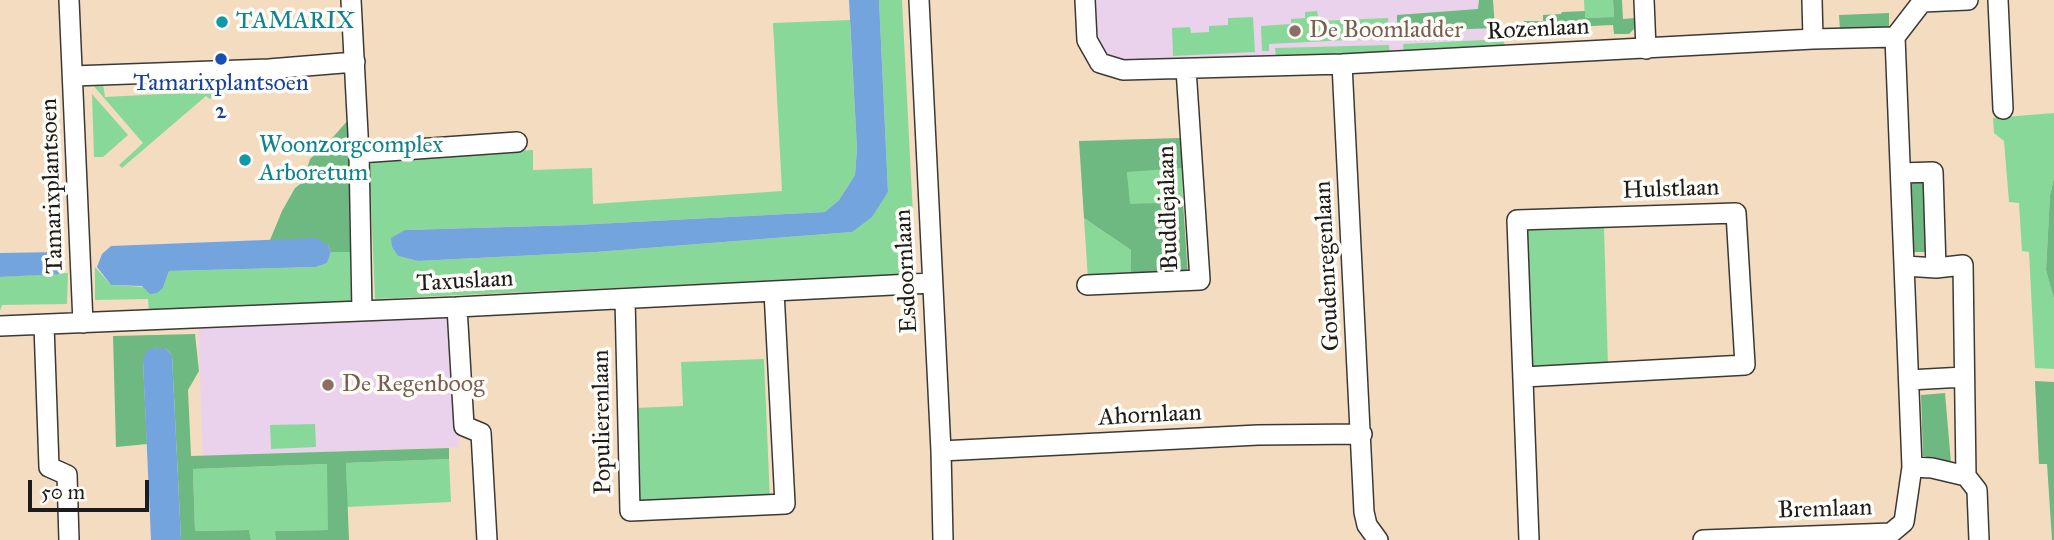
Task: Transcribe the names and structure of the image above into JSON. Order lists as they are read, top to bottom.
{
  "streets": {
    "street": [
      "Rozenlaan",
      "Tamarixplantsoen",
      "Hulstlaan",
      "Buddlejalaan",
      "Goudenregenlaan",
      "Esdoornlaan",
      "Taxuslaan",
      "Ahornlaan",
      "Populierenlaan",
      "Bremlaan"
    ]
  },
  "crossings": [
    ["Rozenlaan", "Buddlejalaan"],
    ["Rozenlaan", "Goudenregenlaan"],
    ["Rozenlaan", "Bremlaan"],
    ["Tamarixplantsoen", "Taxuslaan"],
    ["Goudenregenlaan", "Ahornlaan"],
    ["Esdoornlaan", "Taxuslaan"],
    ["Esdoornlaan", "Ahornlaan"],
    ["Taxuslaan", "Populierenlaan"]
  ],
  "places": [
    "TAMARIX",
    "De Boomladder",
    "Tamarixplantsoen 2",
    "Woonzorgcomplex Arboretum",
    "De Regenboog"
  ],
  "scale_bar": "50 m"
}
